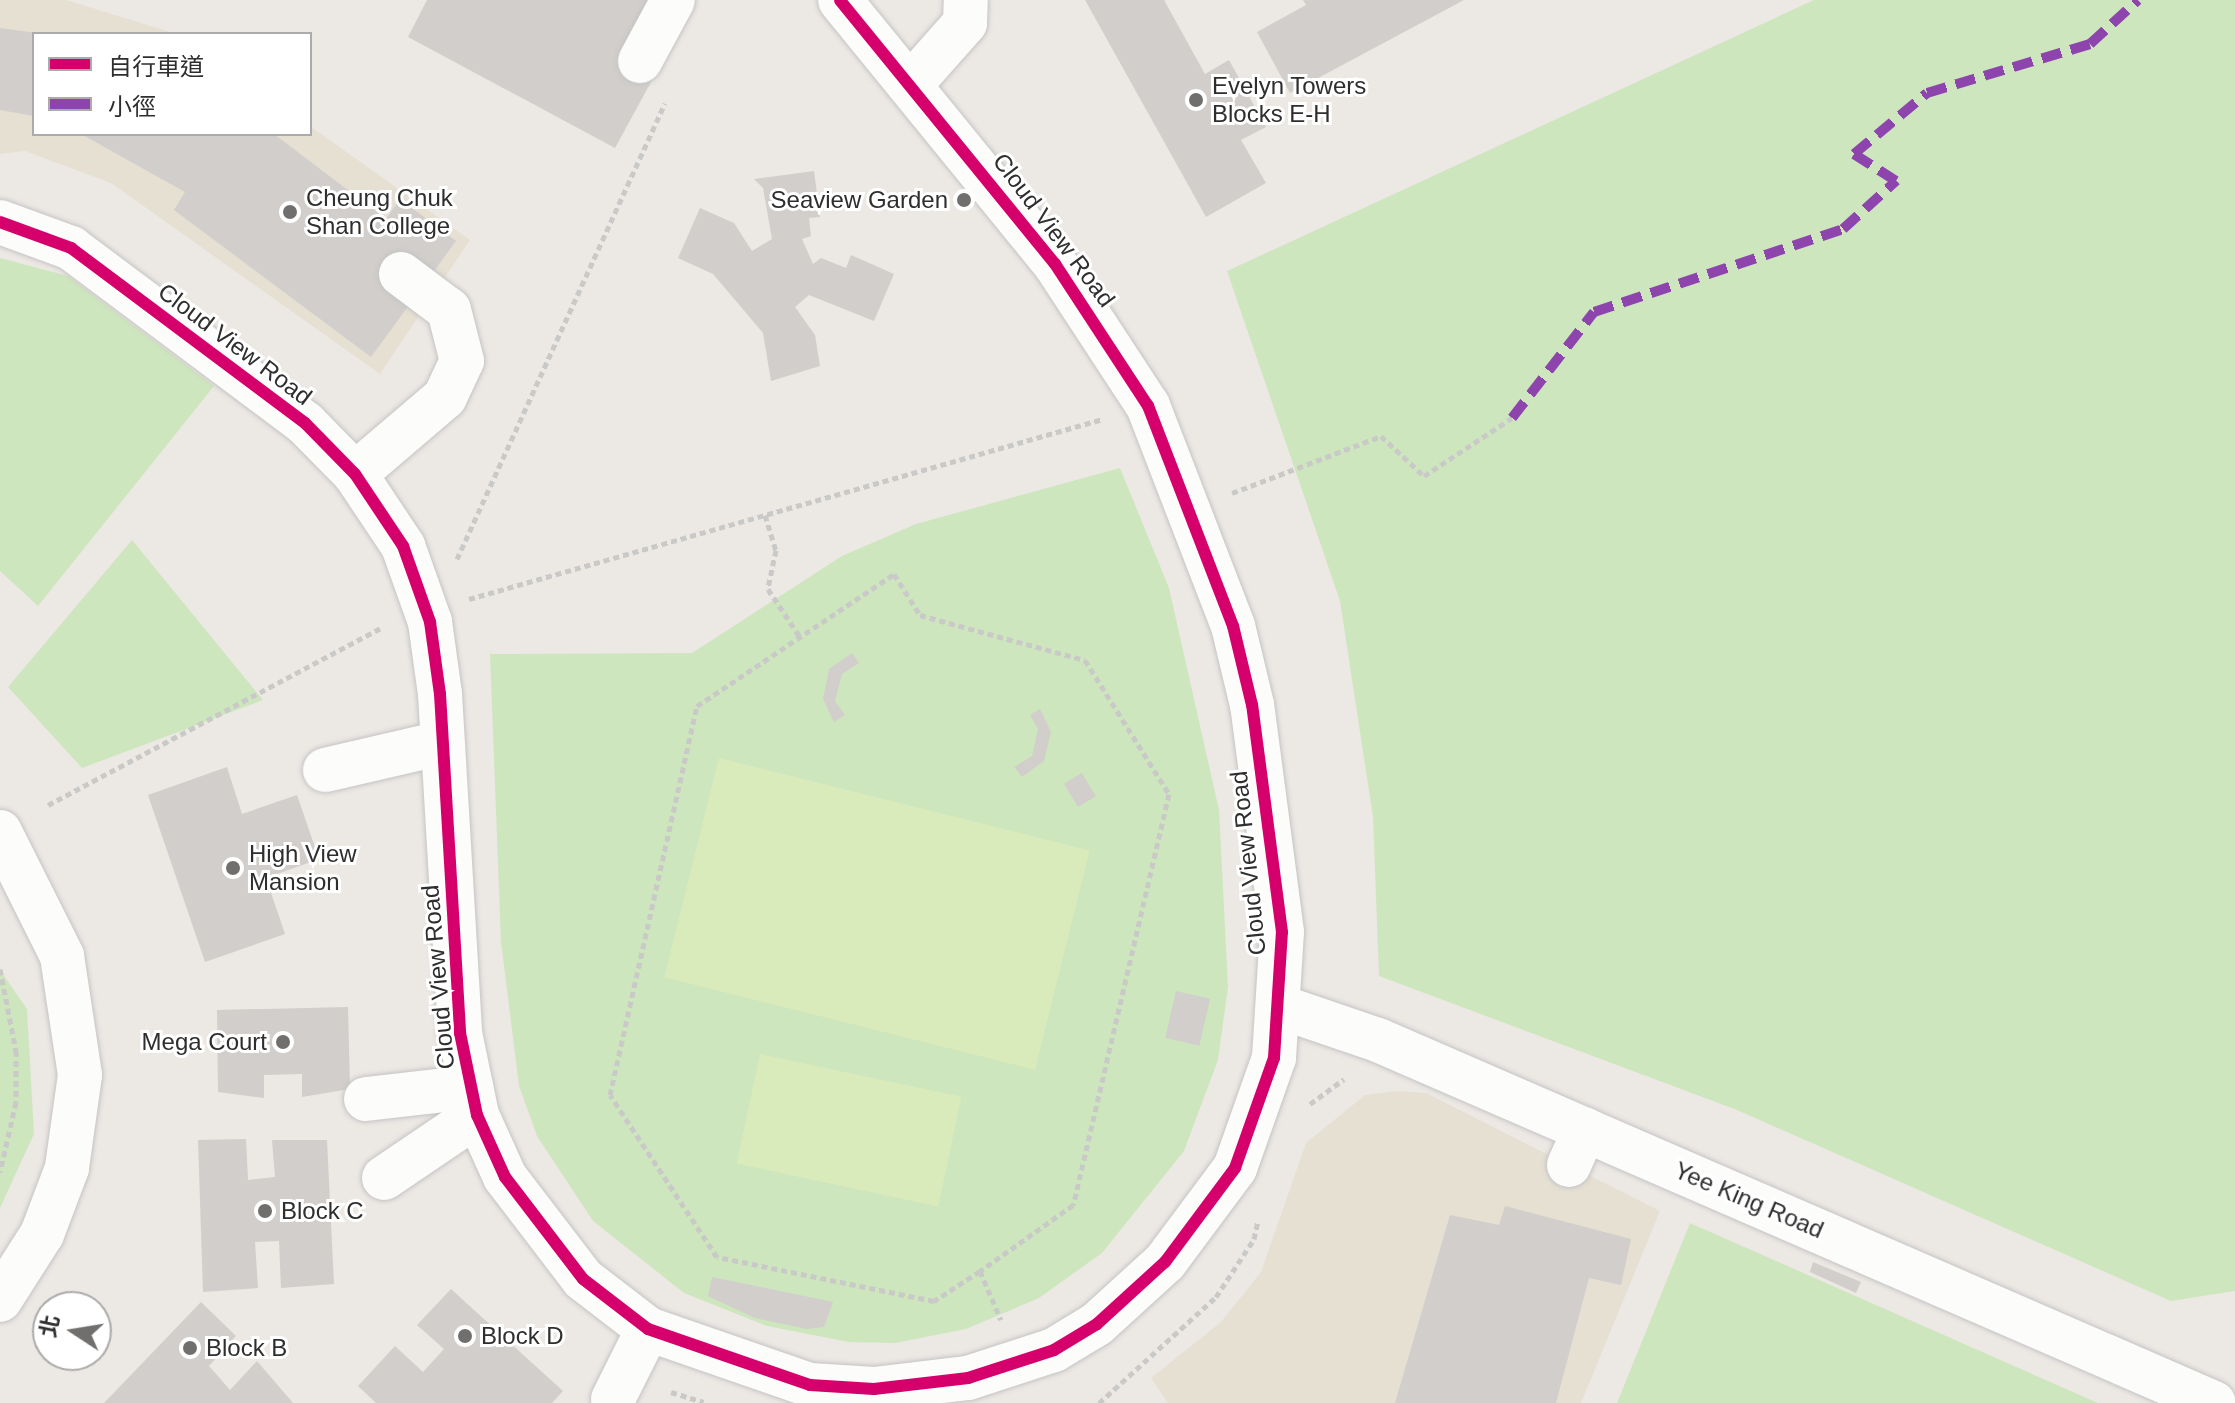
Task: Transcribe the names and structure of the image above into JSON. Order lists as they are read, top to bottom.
{
  "streets": {
    "street": ["Cloud View Road", "Yee King Road"]
  },
  "crossings": [
    ["Cloud View Road", "Yee King Road"]
  ],
  "places": [
    "Evelyn Towers Blocks E-H",
    "Seaview Garden",
    "Cheung Chuk Shan College",
    "High View Mansion",
    "Mega Court",
    "Block C",
    "Block D",
    "Block B"
  ],
  "legend": ["自行車道", "小徑"],
  "north": "left"
}
